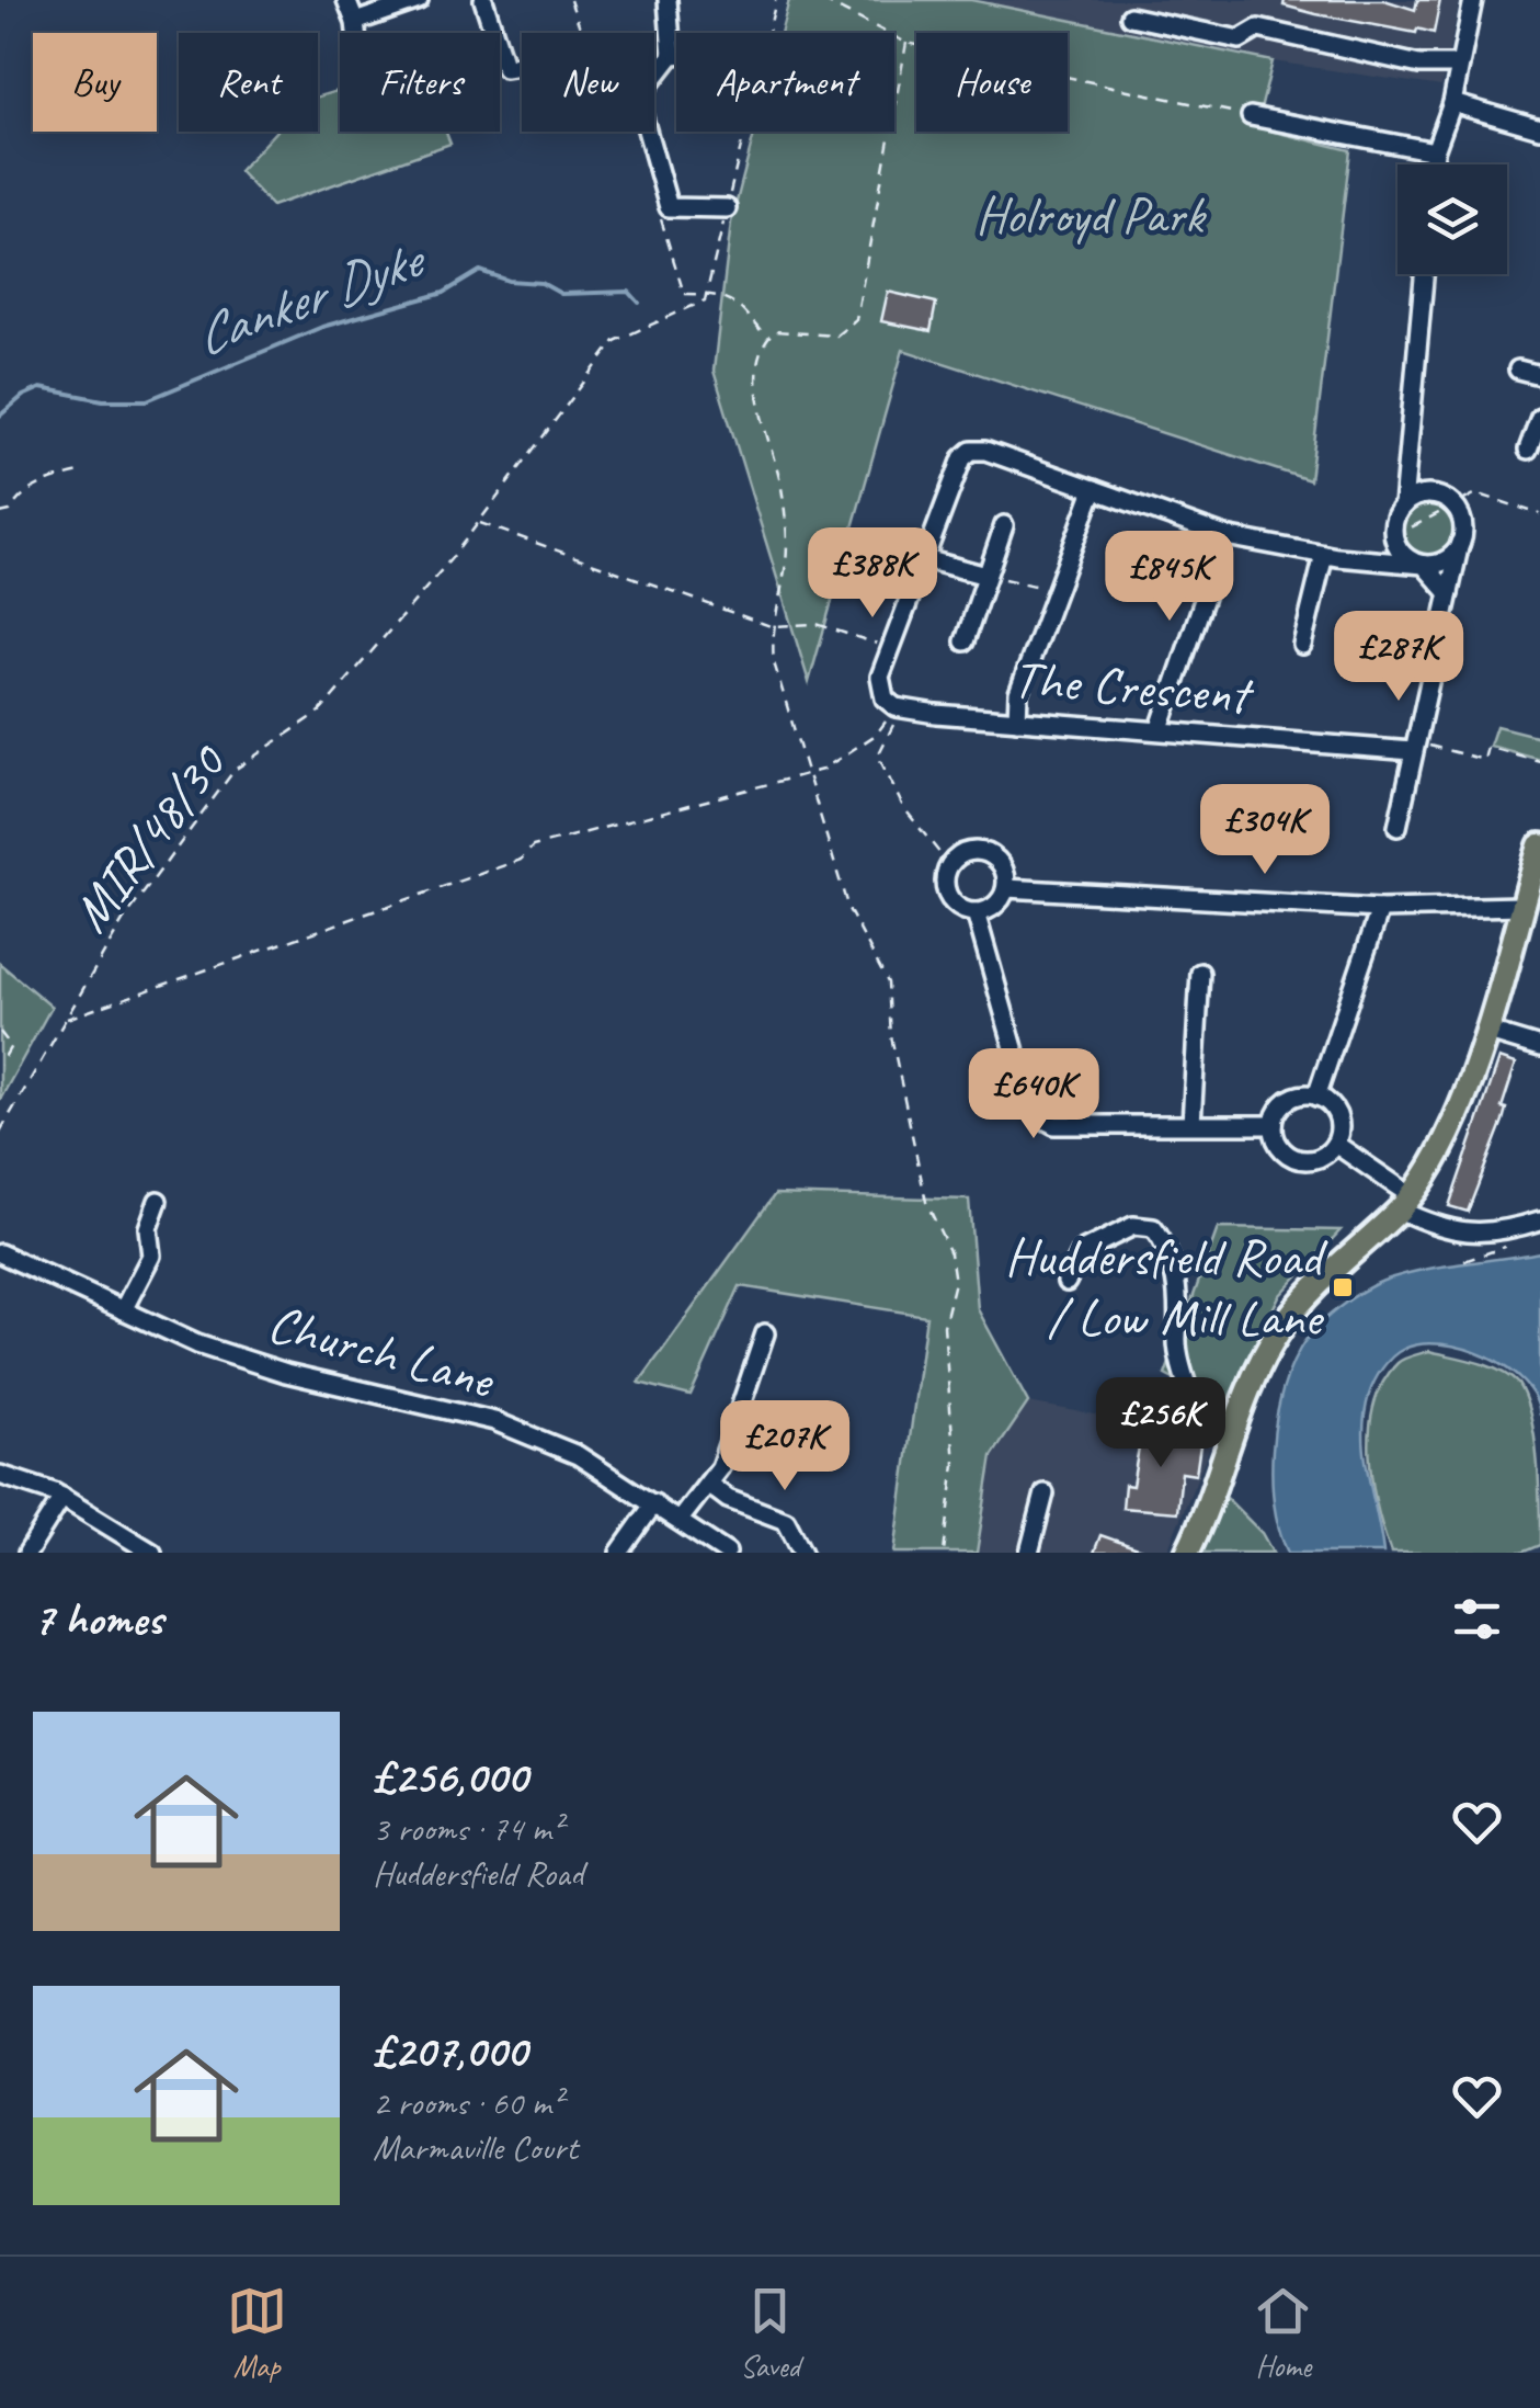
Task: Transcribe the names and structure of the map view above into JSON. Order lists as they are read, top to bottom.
{
  "streets": {
    "street": ["The Crescent", "Church Lane"],
    "path": ["MIR/48/30"]
  },
  "water": ["Canker Dyke"],
  "parks": ["Holroyd Park"],
  "places": {
    "transit": ["Huddersfield Road / Low Mill Lane"]
  },
  "page": {
    "chip": [
      "Buy",
      "Rent",
      "Filters",
      "New",
      "Apartment",
      "House"
    ],
    "price": [
      "£388K",
      "£845K",
      "£287K",
      "£304K",
      "£640K",
      "£256K",
      "£207K"
    ],
    "heading": "7 homes",
    "list": [
      {
        "name": "£256,000",
        "note": "3 rooms · 74 m² · Huddersfield Road"
      },
      {
        "name": "£207,000",
        "note": "2 rooms · 60 m² · Marmaville Court"
      }
    ],
    "tabs": ["Map", "Saved", "Home"]
  }
}
